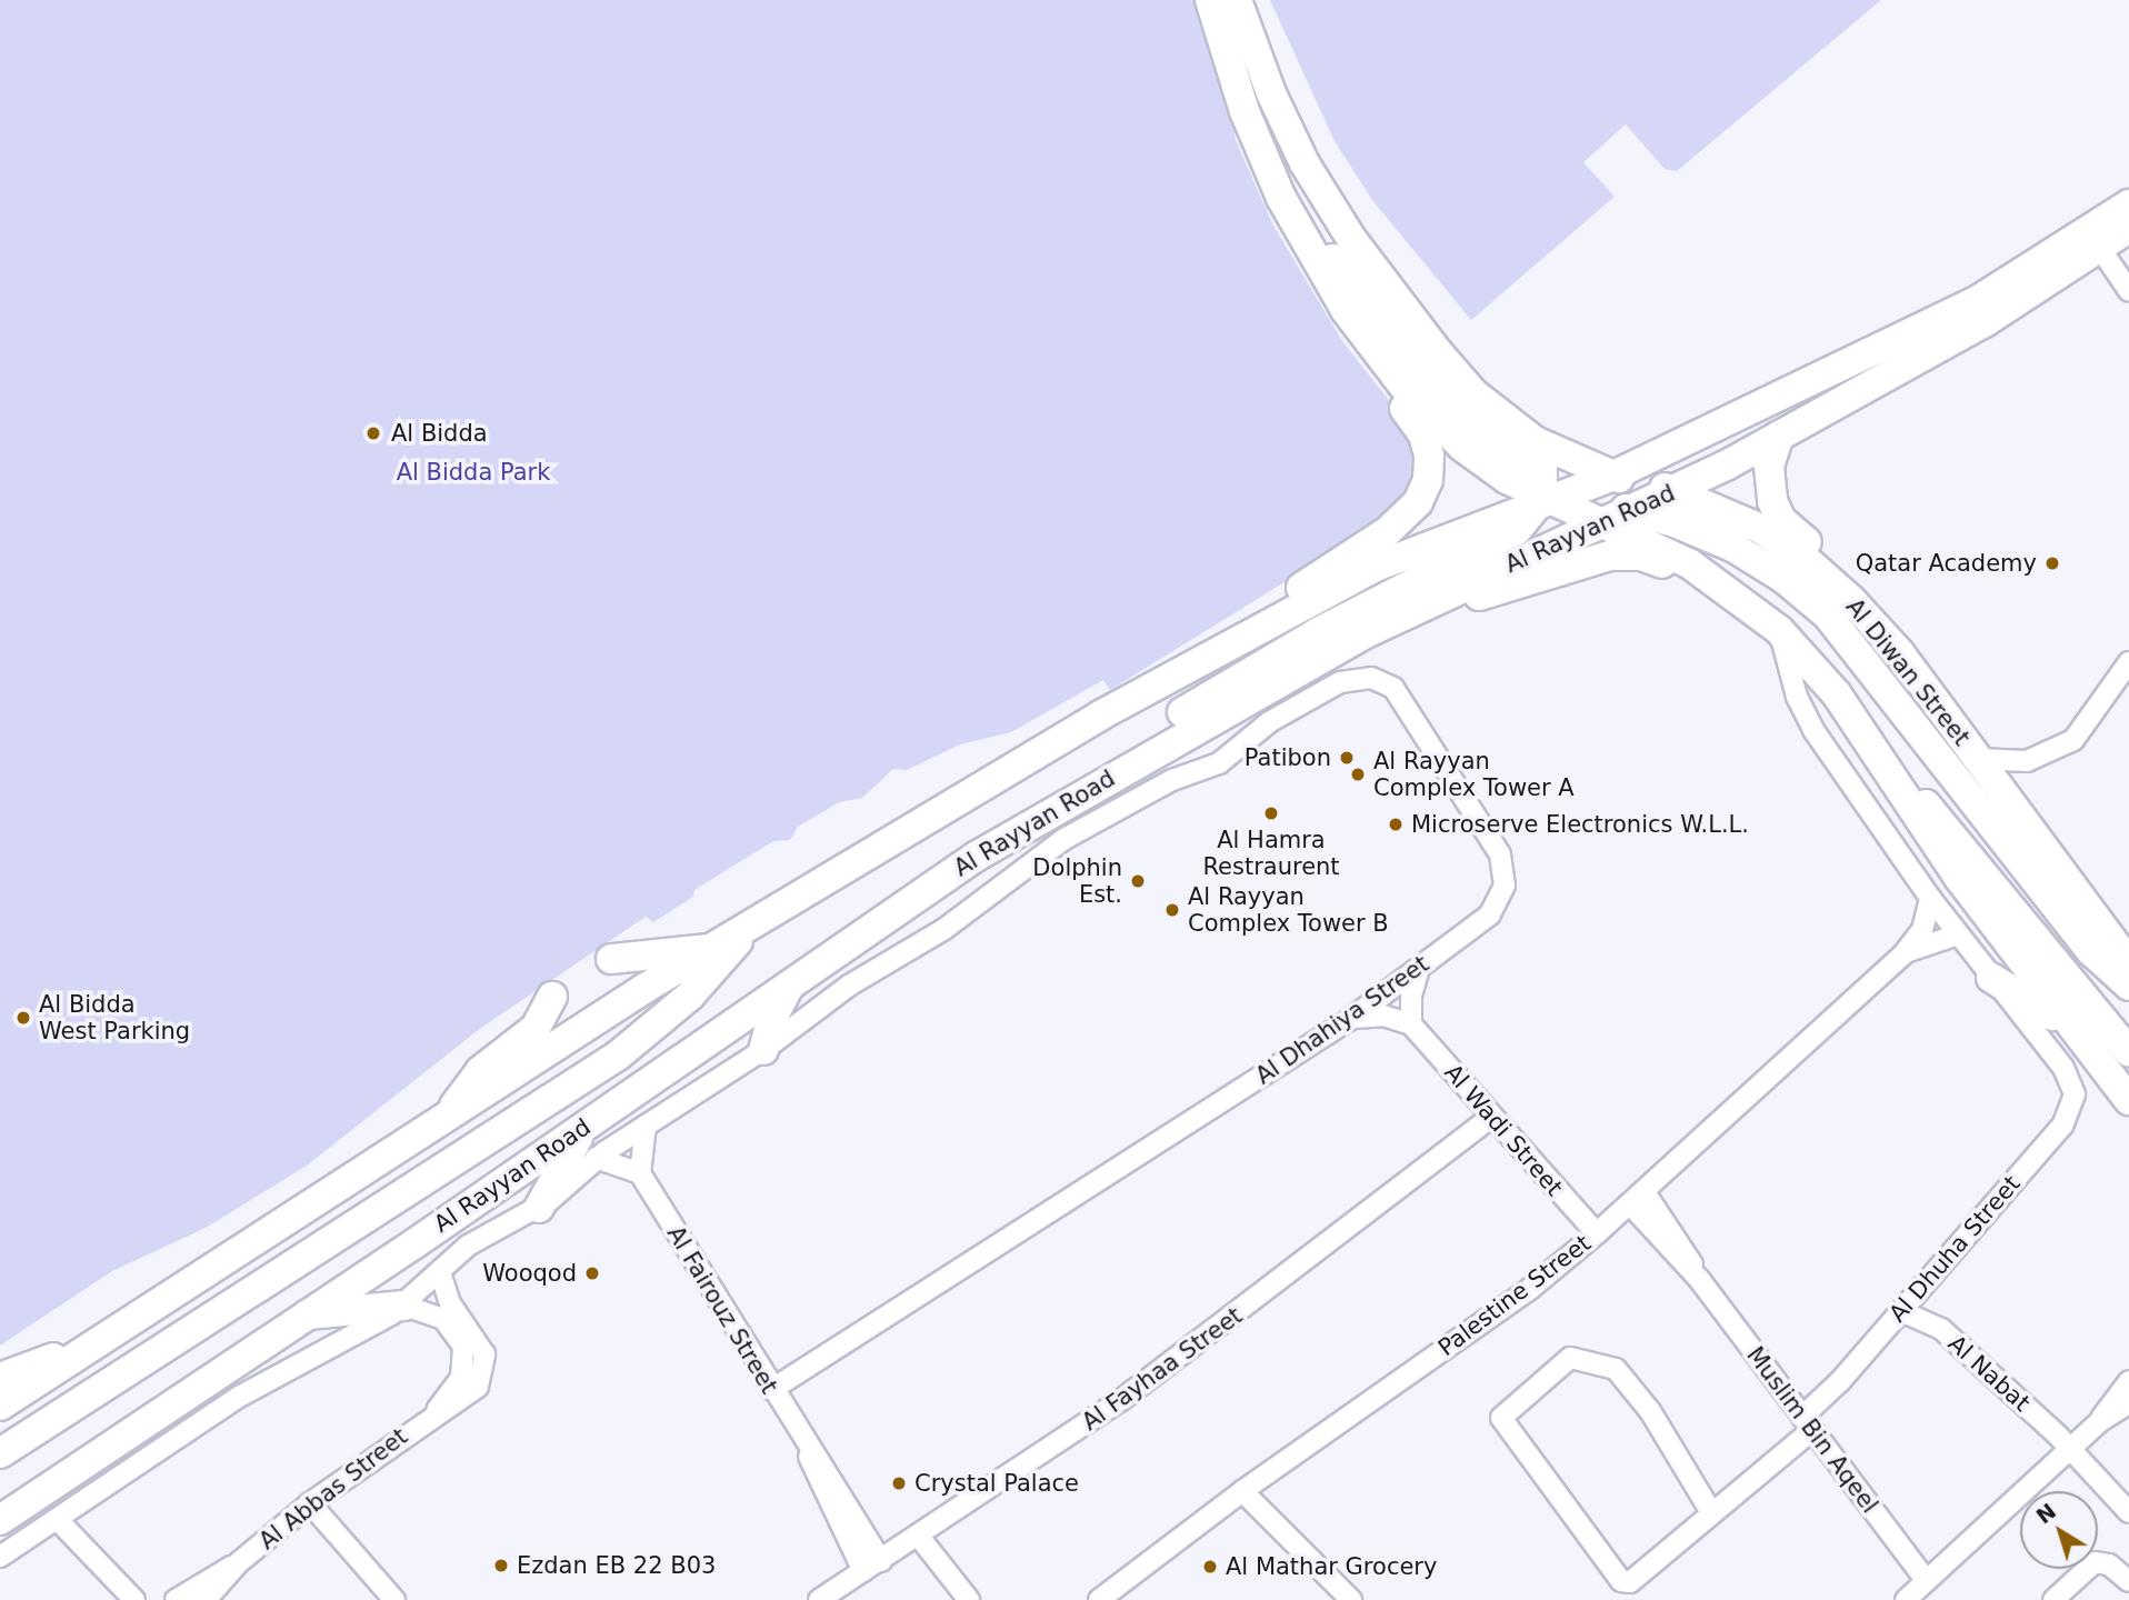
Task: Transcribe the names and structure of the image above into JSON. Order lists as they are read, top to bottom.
{
  "streets": {
    "main road": ["Al Rayyan Road", "Al Diwan Street"],
    "street": [
      "Al Dhahiya Street",
      "Al Wadi Street",
      "Al Dhuha Street",
      "Palestine Street",
      "Al Fairouz Street",
      "Al Fayhaa Street",
      "Al Nabat",
      "Muslim Bin Aqeel",
      "Al Abbas Street"
    ]
  },
  "crossings": [
    ["Al Rayyan Road", "Al Diwan Street"],
    ["Al Rayyan Road", "Al Dhahiya Street"],
    ["Al Rayyan Road", "Al Abbas Street"],
    ["Al Dhahiya Street", "Al Fairouz Street"],
    ["Al Wadi Street", "Palestine Street"],
    ["Al Wadi Street", "Al Fayhaa Street"],
    ["Al Dhuha Street", "Al Nabat"],
    ["Al Dhuha Street", "Muslim Bin Aqeel"],
    ["Palestine Street", "Muslim Bin Aqeel"],
    ["Al Fairouz Street", "Al Fayhaa Street"]
  ],
  "parks": ["Al Bidda Park"],
  "places": [
    "Al Bidda",
    "Qatar Academy",
    "Patibon",
    "Al Rayyan Complex Tower A",
    "Al Hamra Restraurent",
    "Microserve Electronics W.L.L.",
    "Dolphin Est.",
    "Al Rayyan Complex Tower B",
    "Al Bidda West Parking",
    "Wooqod",
    "Crystal Palace",
    "Ezdan EB 22 B03",
    "Al Mathar Grocery"
  ],
  "north": "top left"
}
